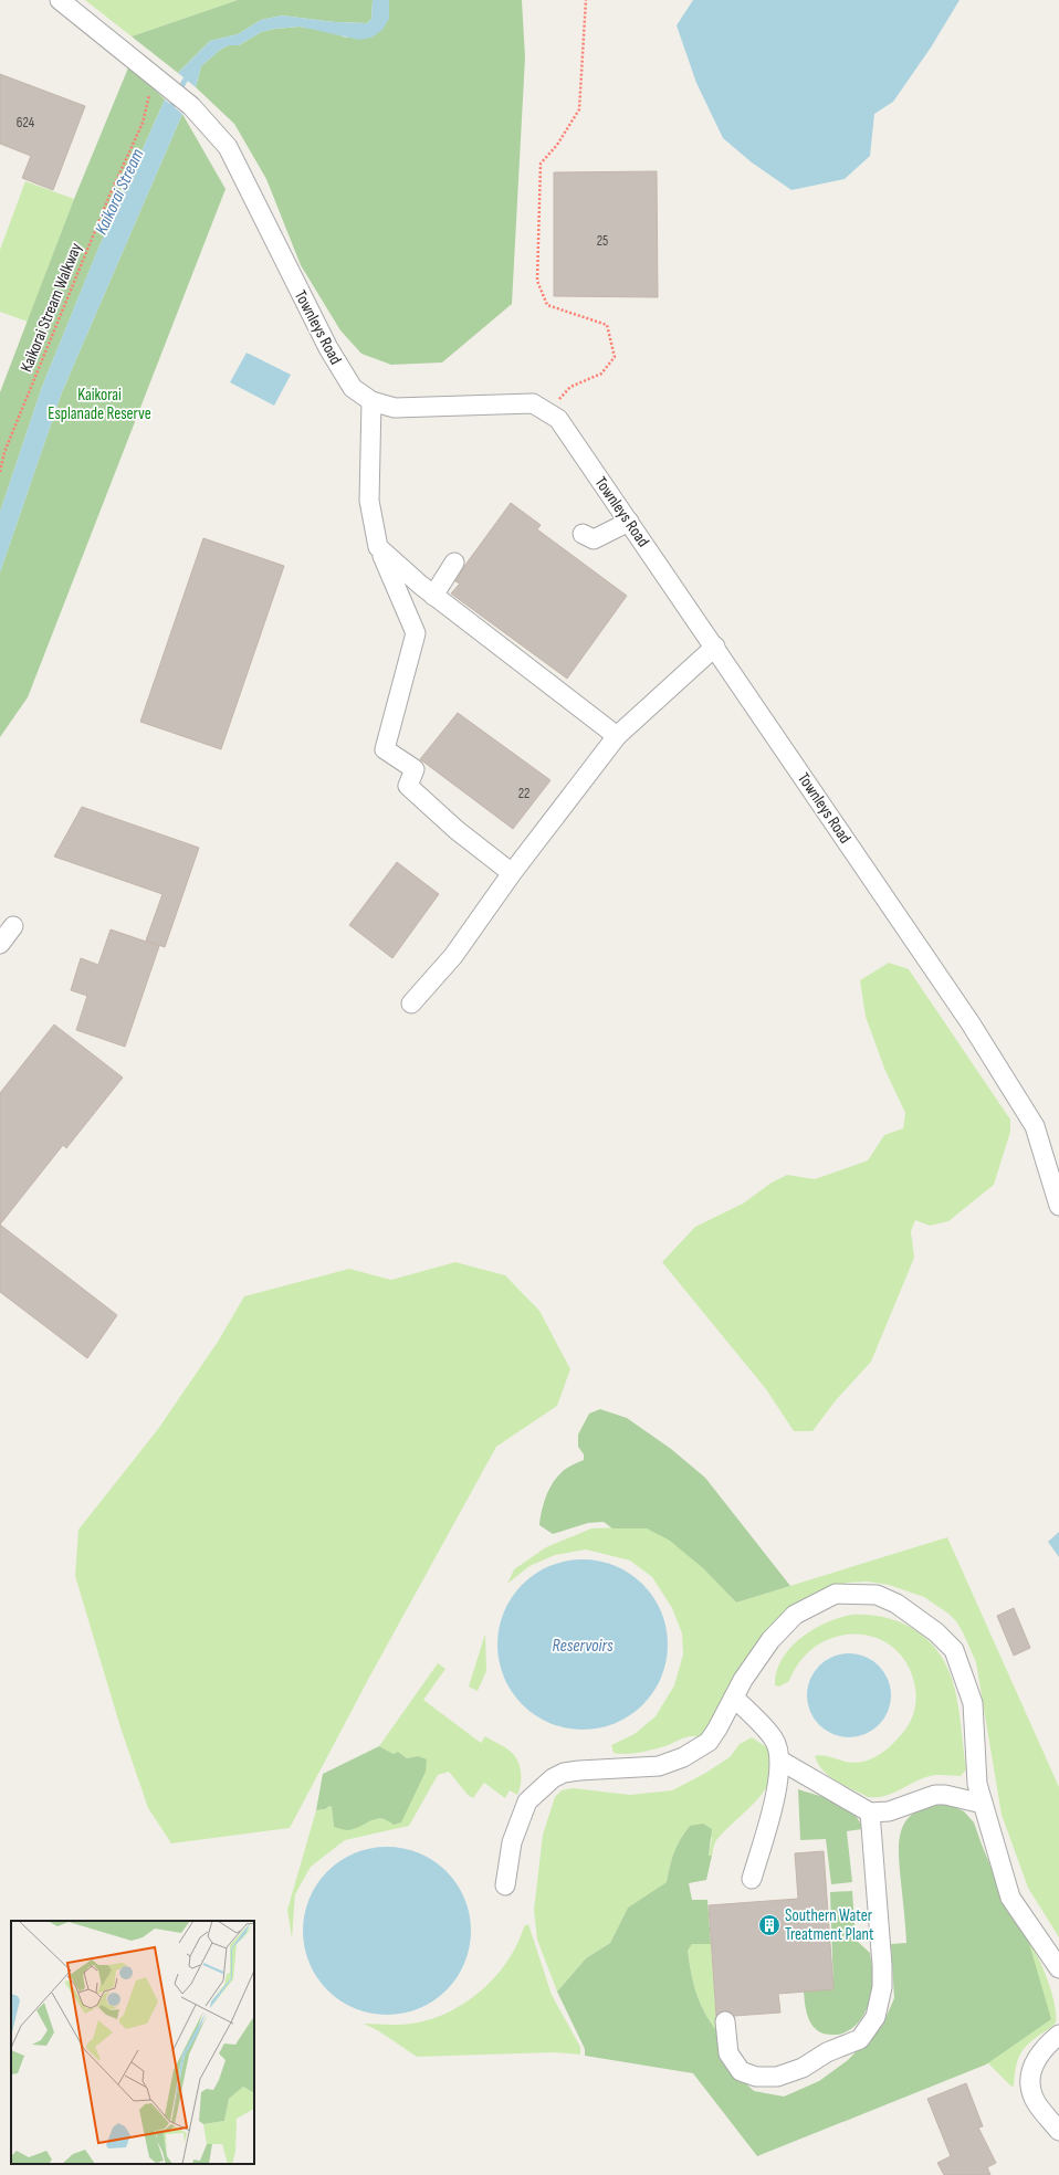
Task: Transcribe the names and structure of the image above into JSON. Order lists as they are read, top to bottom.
{
  "streets": {
    "street": ["Townleys Road"],
    "path": ["Kaikorai Stream Walkway"]
  },
  "crossings": [
    ["Kaikorai Stream Walkway", "Townleys Road"]
  ],
  "water": ["Kaikorai Stream", "Reservoirs"],
  "parks": ["Kaikorai Esplanade Reserve"],
  "places": {
    "building": ["Southern Water Treatment Plant"]
  },
  "house_numbers": ["624", "25", "22"]
}
